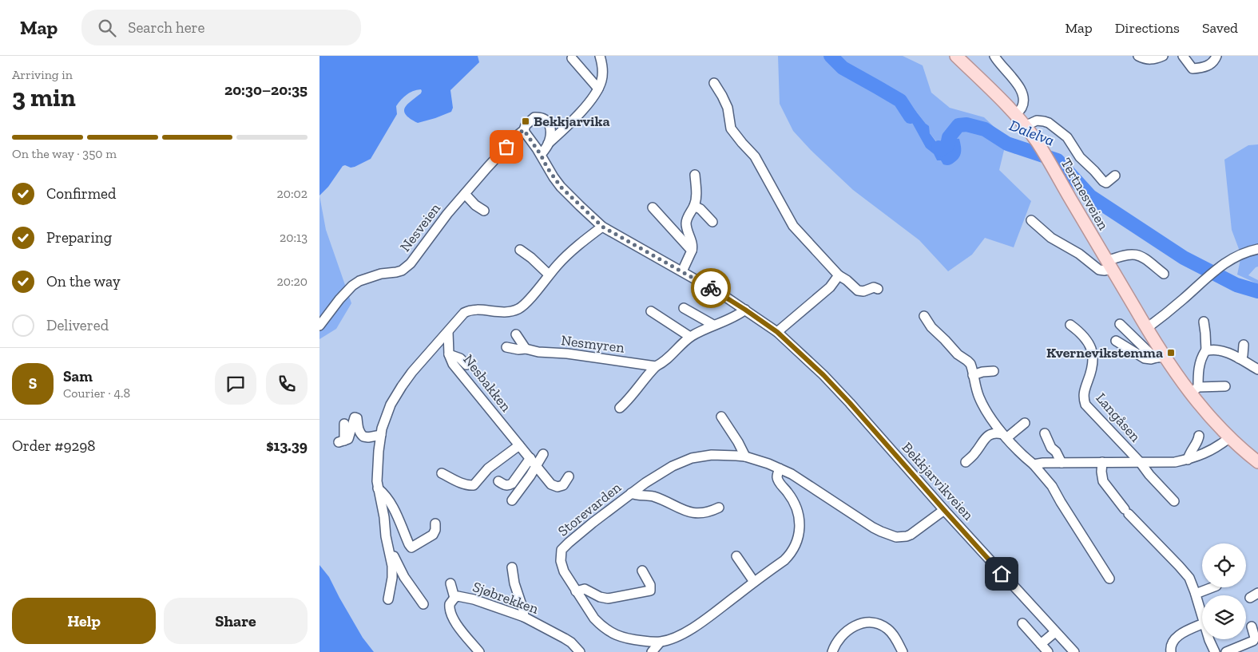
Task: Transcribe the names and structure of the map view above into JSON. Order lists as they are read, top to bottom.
{
  "streets": {
    "main road": ["Tertnesveien"],
    "street": [
      "Nesveien",
      "Nesmyren",
      "Nesbakken",
      "Langåsen",
      "Bekkjarvikveien",
      "Storevarden",
      "Sjøbrekken"
    ]
  },
  "crossings": [
    ["Tertnesveien", "Langåsen"],
    ["Nesveien", "Bekkjarvikveien"],
    ["Bekkjarvikveien", "Storevarden"]
  ],
  "water": ["Dalelva"],
  "places": {
    "transit": ["Bekkjarvika", "Kvernevikstemma"]
  },
  "page": {
    "header": "Map",
    "search": "Search here",
    "nav": ["Map", "Directions", "Saved"],
    "heading": ["3 min", "Arriving in", "20:30–20:35"],
    "panel": [
      "Sam",
      "Courier · 4.8",
      "Order #9298",
      "$13.39"
    ],
    "bar": "On the way · 350 m",
    "list": [
      ["Confirmed", "20:02"],
      ["Preparing", "20:13"],
      ["On the way", "20:20"],
      "Delivered"
    ],
    "round": "S",
    "buttons": ["Help", "Share"]
  }
}
